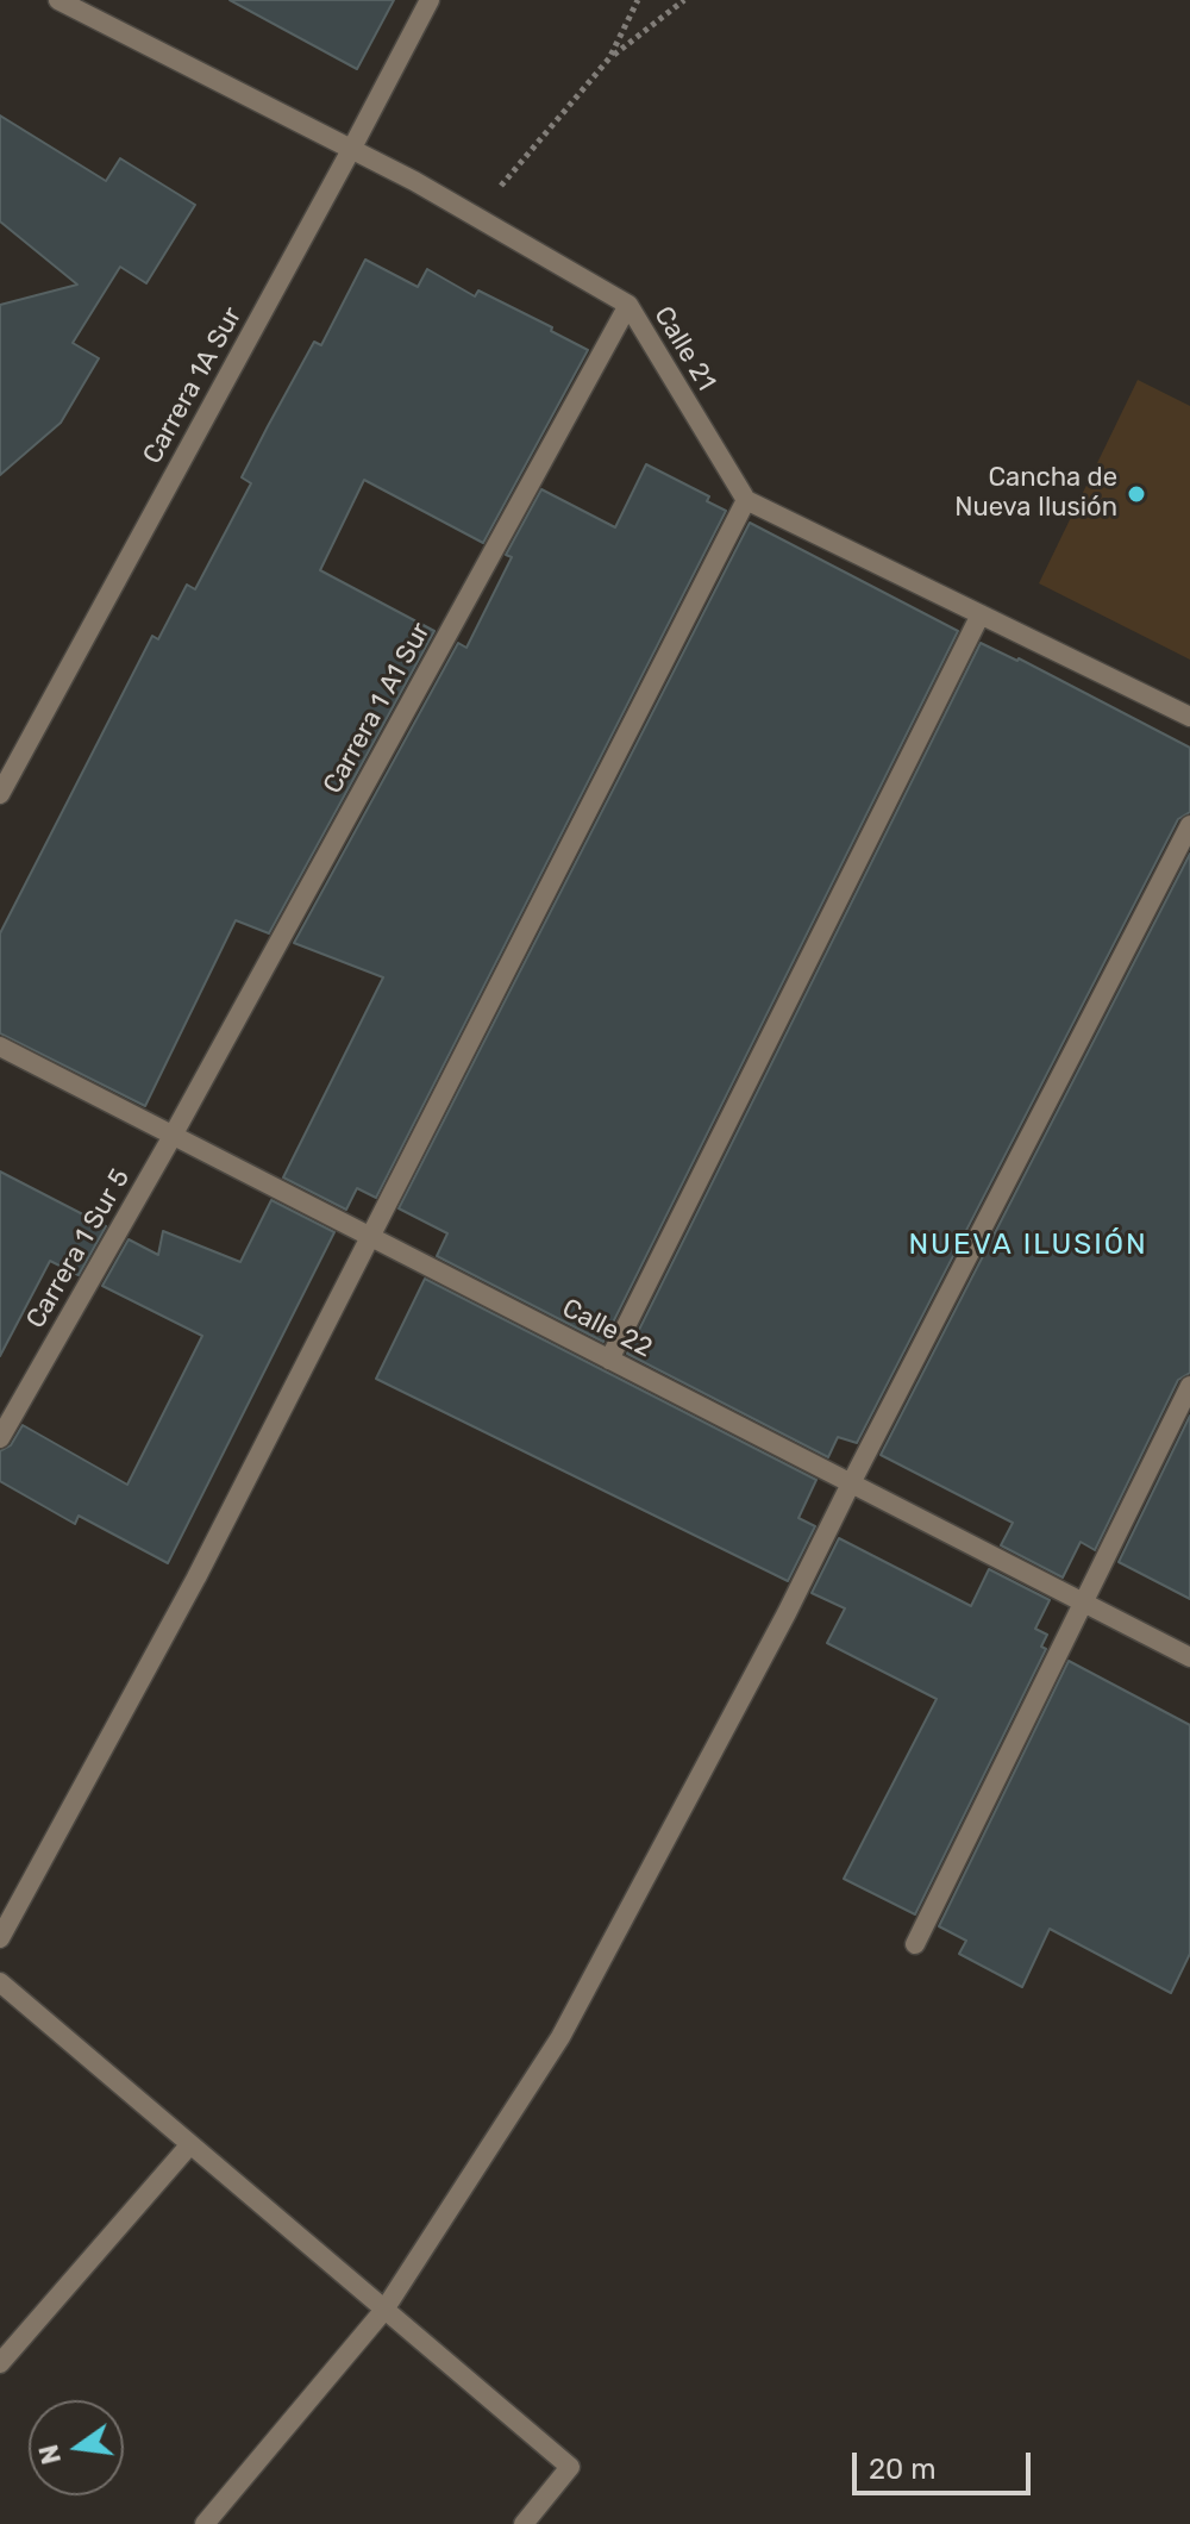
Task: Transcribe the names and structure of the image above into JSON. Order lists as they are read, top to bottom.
{
  "streets": {
    "street": [
      "Calle 21",
      "Carrera 1A Sur",
      "Carrera 1 A1 Sur",
      "Carrera 1 Sur 5",
      "Calle 22"
    ]
  },
  "crossings": [
    ["Calle 21", "Carrera 1A Sur"],
    ["Calle 21", "Carrera 1 A1 Sur"],
    ["Carrera 1 A1 Sur", "Carrera 1 Sur 5"],
    ["Carrera 1 A1 Sur", "Calle 22"],
    ["Carrera 1 Sur 5", "Calle 22"]
  ],
  "districts": ["NUEVA ILUSIÓN"],
  "places": ["Cancha de Nueva Ilusión"],
  "scale_bar": "20 m",
  "north": "left"
}
